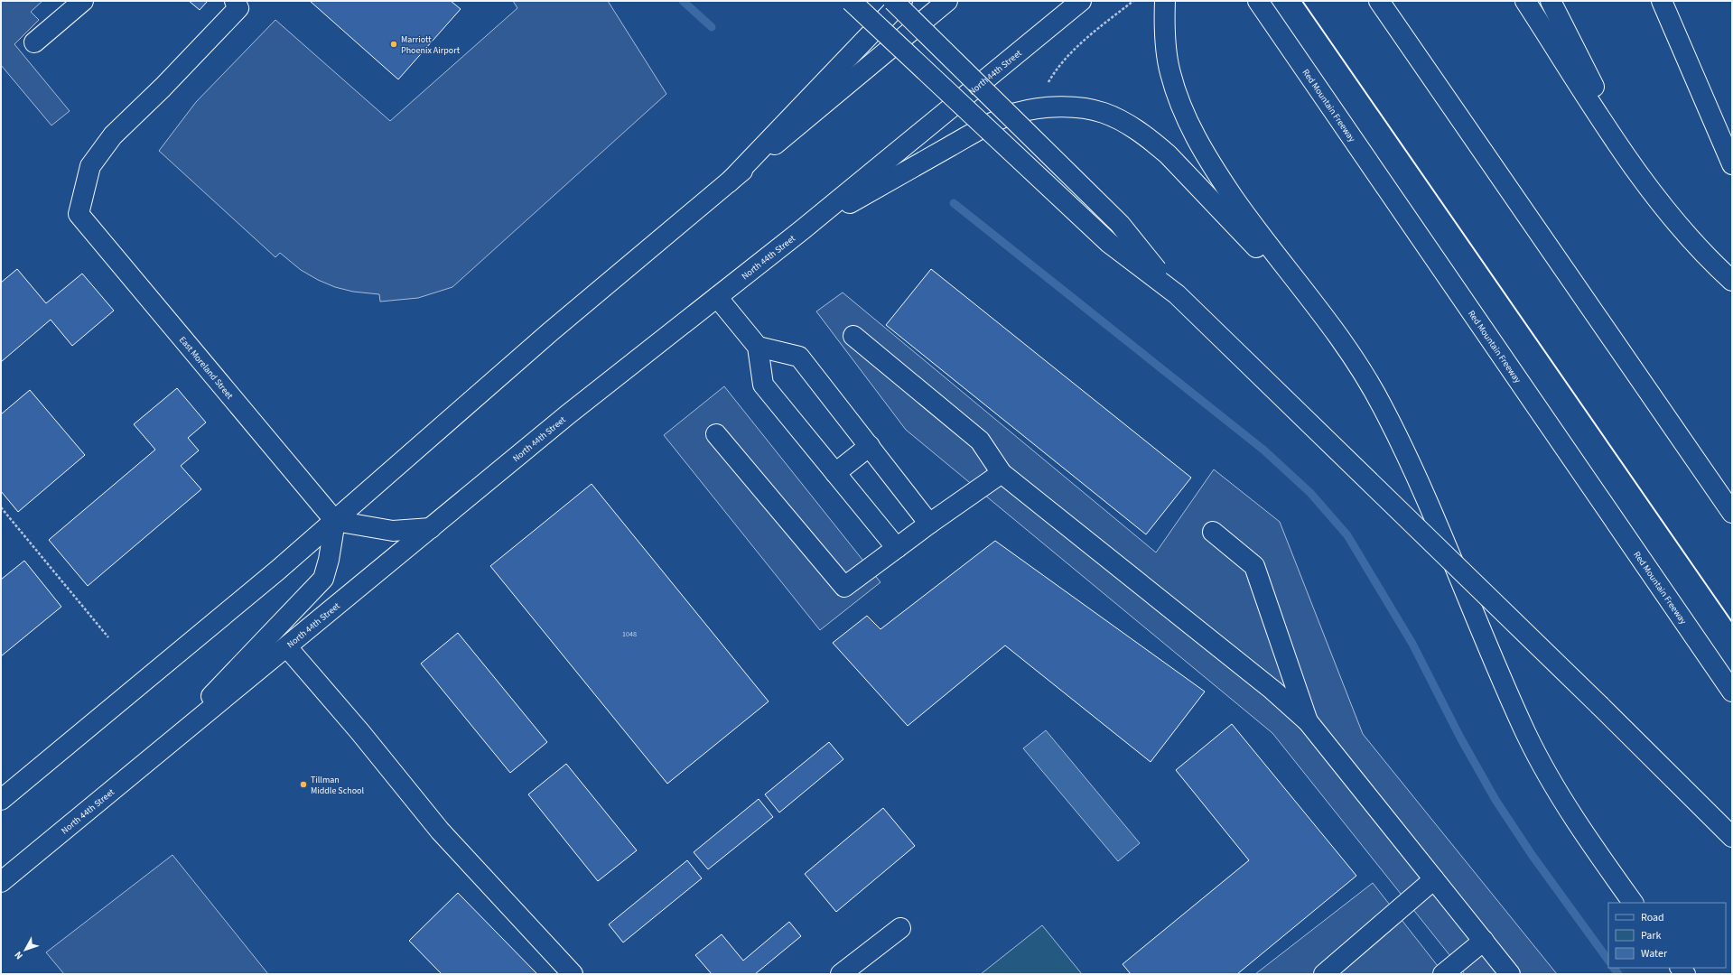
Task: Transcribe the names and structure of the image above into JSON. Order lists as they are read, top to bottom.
{
  "streets": {
    "main road": ["North 44th Street", "Red Mountain Freeway", "East Moreland Street"]
  },
  "places": ["Marriott Phoenix Airport", "Tillman Middle School"],
  "house_numbers": ["1048"],
  "legend": ["Road", "Park", "Water"],
  "north": "bottom left"
}
